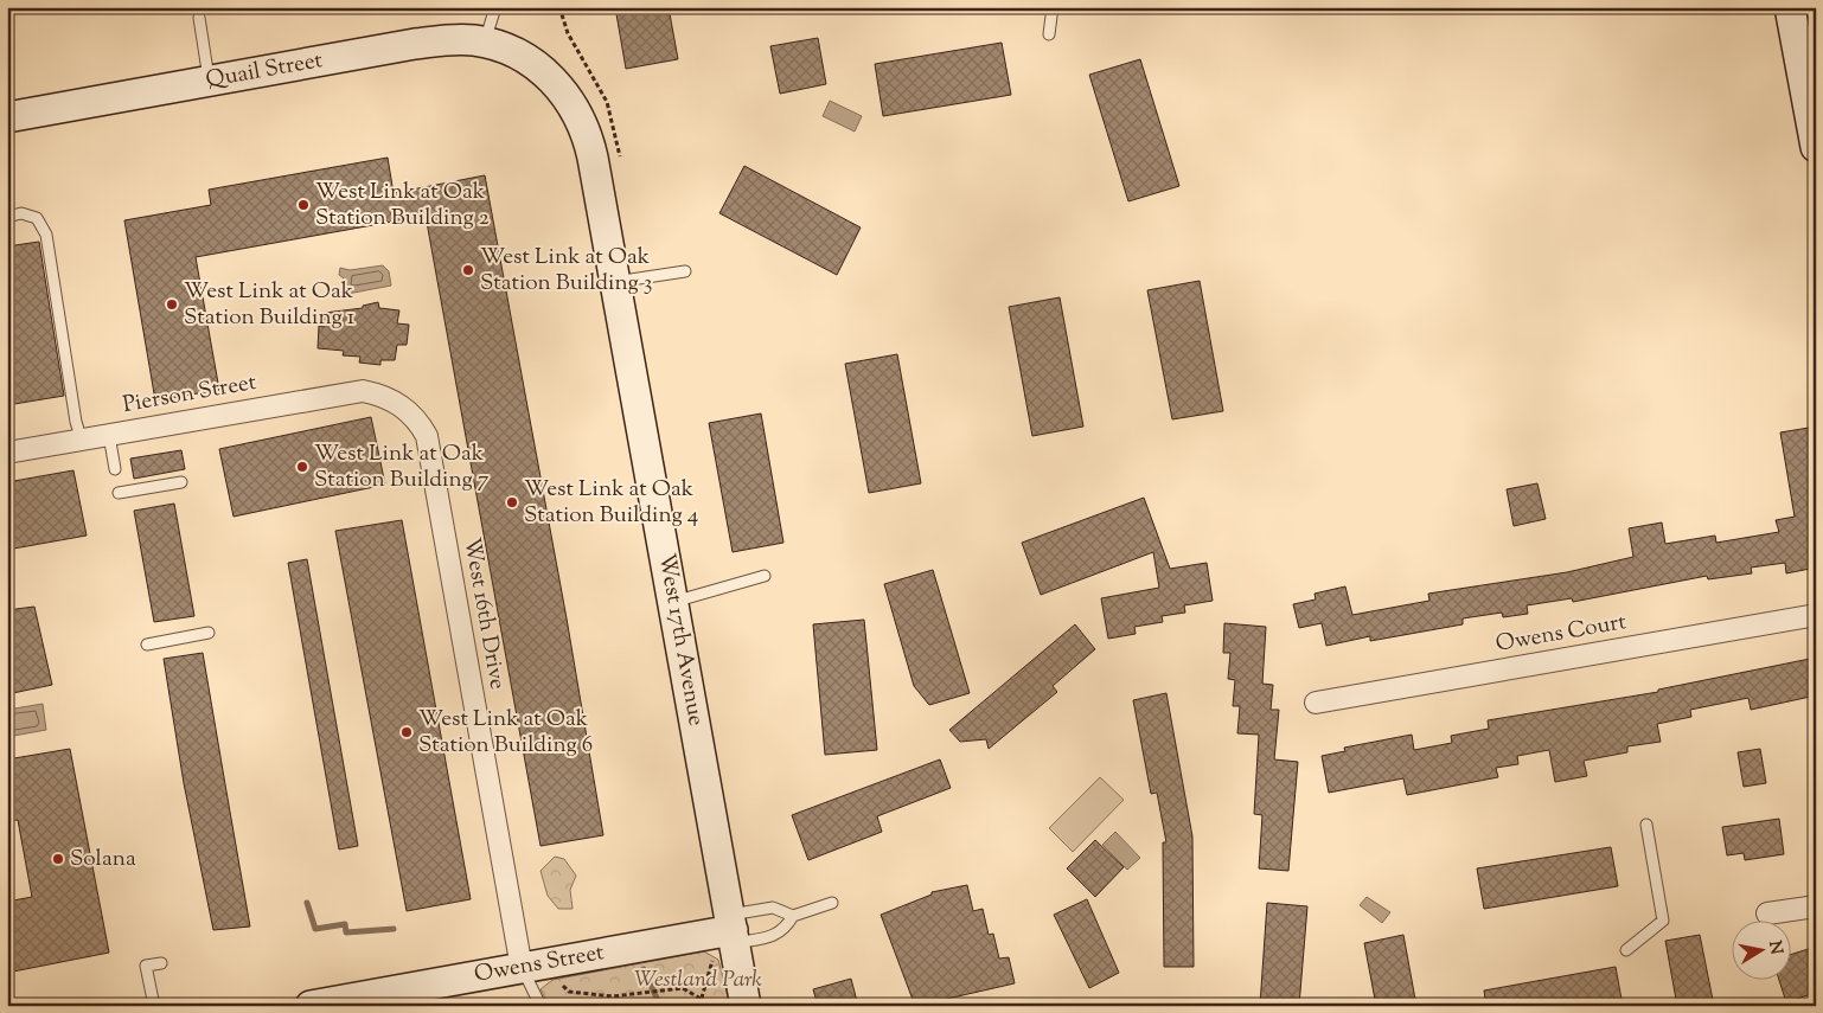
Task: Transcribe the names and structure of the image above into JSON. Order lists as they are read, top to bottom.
{
  "streets": {
    "street": [
      "Quail Street",
      "Pierson Street",
      "West 16th Drive",
      "Owens Court",
      "West 17th Avenue",
      "Owens Street"
    ]
  },
  "crossings": [
    ["Quail Street", "West 17th Avenue"],
    ["Pierson Street", "West 16th Drive"],
    ["West 16th Drive", "Owens Street"],
    ["West 17th Avenue", "Owens Street"]
  ],
  "parks": ["Westland Park"],
  "places": [
    "West Link at Oak Station Building 2",
    "West Link at Oak Station Building 3",
    "West Link at Oak Station Building 1",
    "West Link at Oak Station Building 7",
    "West Link at Oak Station Building 4",
    "West Link at Oak Station Building 6",
    "Solana"
  ],
  "north": "right"
}
